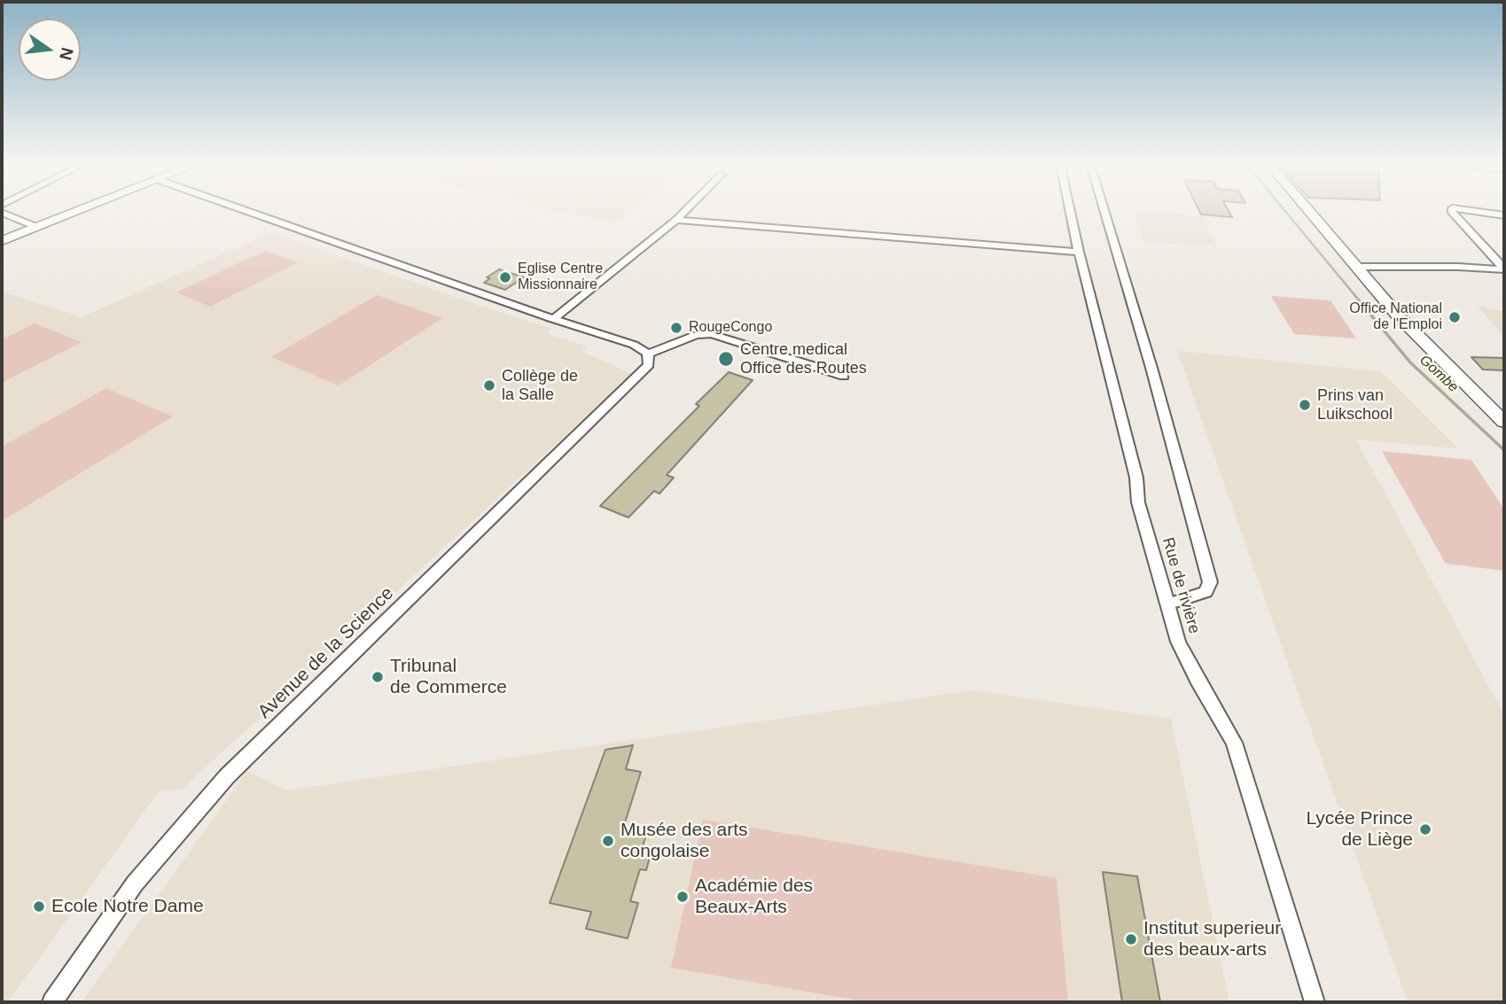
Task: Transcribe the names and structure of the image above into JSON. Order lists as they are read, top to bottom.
{
  "streets": {
    "street": ["Rue de rivière", "Avenue de la Science"]
  },
  "water": ["Gombe"],
  "places": [
    "Eglise Centre Missionnaire",
    "Office National de l'Emploi",
    "RougeCongo",
    "Centre medical Office des Routes",
    "Collège de la Salle",
    "Prins van Luikschool",
    "Tribunal de Commerce",
    "Lycée Prince de Liège",
    "Musée des arts congolaise",
    "Académie des Beaux-Arts",
    "Ecole Notre Dame",
    "Institut superieur des beaux-arts"
  ],
  "north": "right"
}
